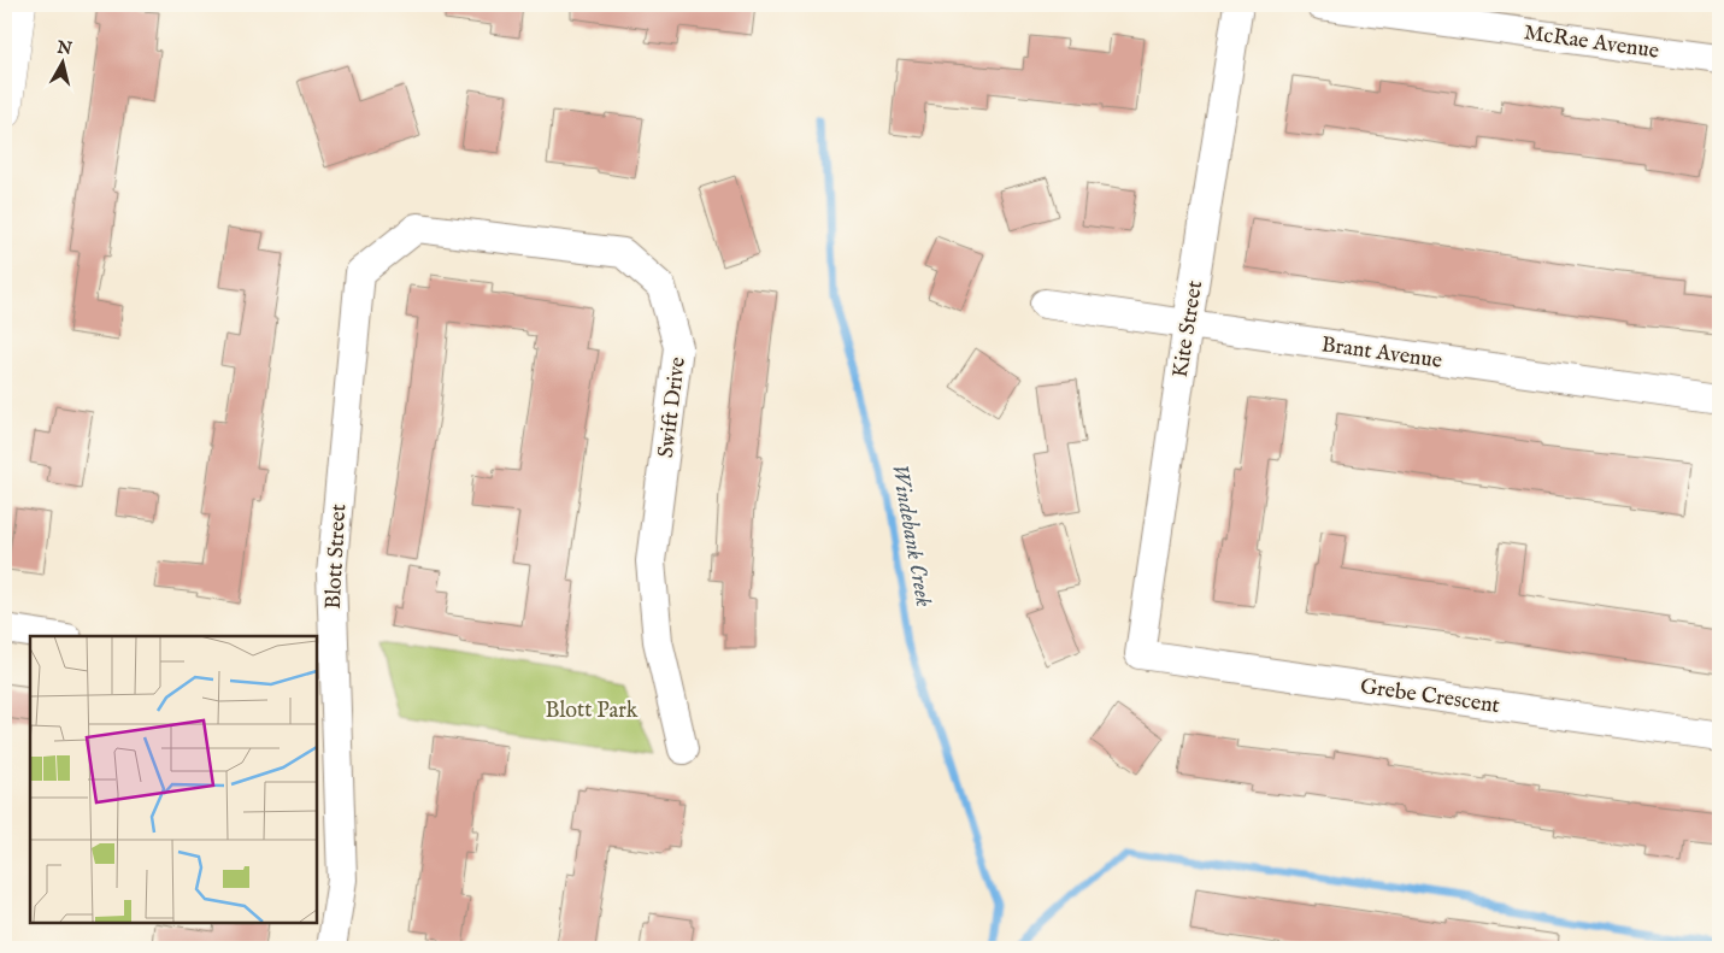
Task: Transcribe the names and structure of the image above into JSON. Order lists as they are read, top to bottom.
{
  "streets": {
    "street": [
      "McRae Avenue",
      "Kite Street",
      "Brant Avenue",
      "Swift Drive",
      "Blott Street",
      "Grebe Crescent"
    ]
  },
  "crossings": [
    ["Kite Street", "Brant Avenue"],
    ["Kite Street", "Grebe Crescent"],
    ["Swift Drive", "Blott Street"]
  ],
  "water": ["Windebank Creek"],
  "parks": ["Blott Park"],
  "north": "top"
}
